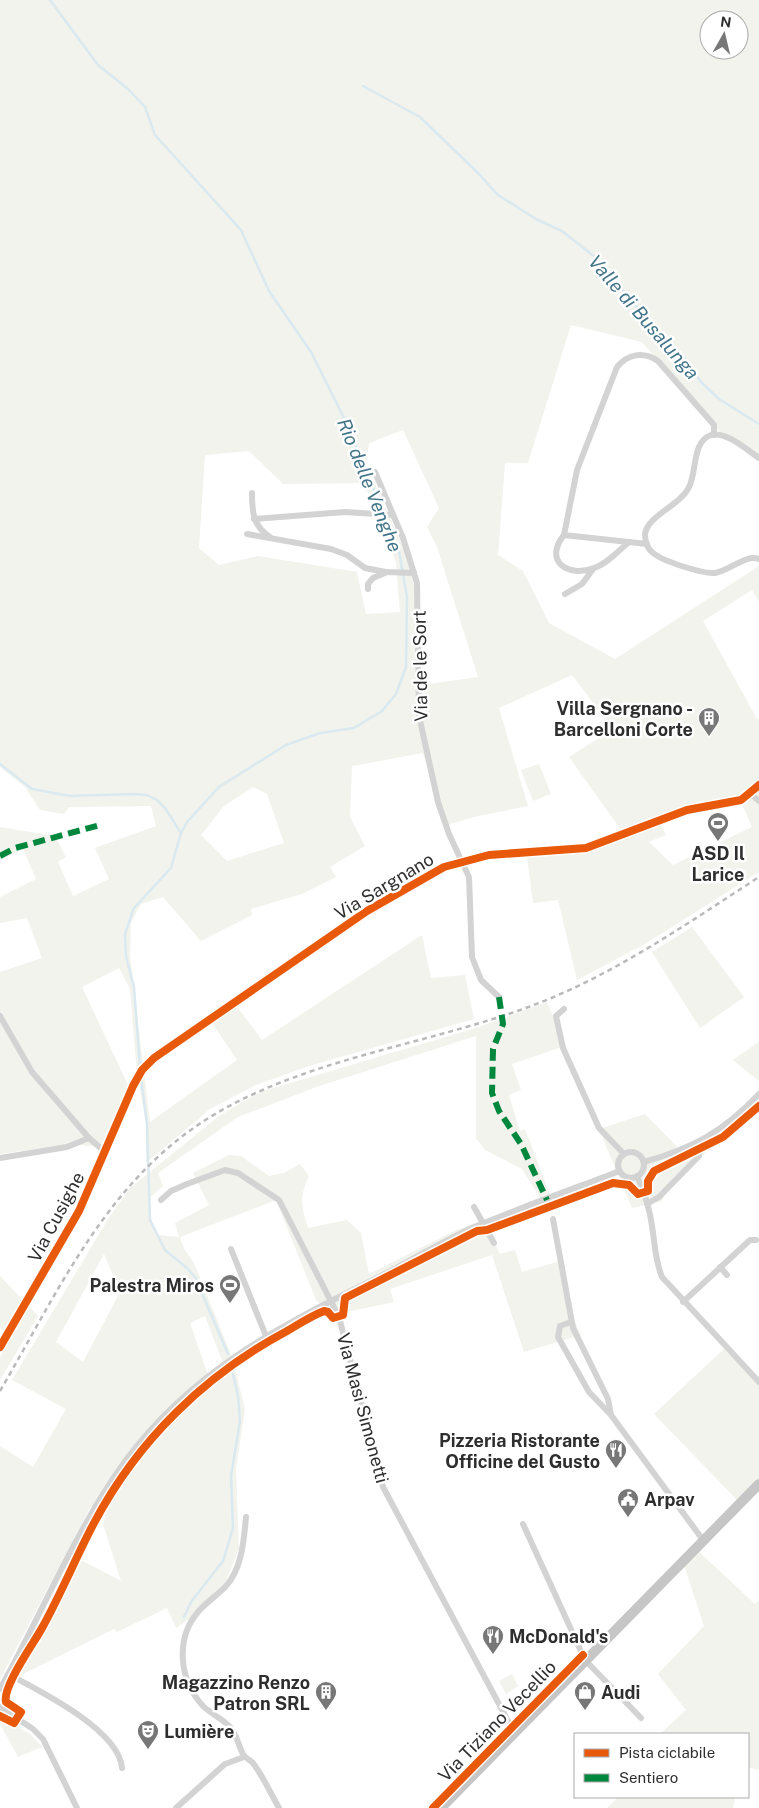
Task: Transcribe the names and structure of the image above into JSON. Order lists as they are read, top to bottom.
{
  "streets": {
    "main road": ["Via Tiziano Vecellio"],
    "street": [
      "Via de le Sort",
      "Via Sargnano",
      "Via Cusighe",
      "Via Masi Simonetti"
    ]
  },
  "crossings": [
    ["Via de le Sort", "Via Sargnano"],
    ["Via Sargnano", "Via Cusighe"],
    ["Via Masi Simonetti", "Via Tiziano Vecellio"]
  ],
  "water": ["Valle di Busalunga", "Rio delle Venghe"],
  "places": {
    "building": ["Villa Sergnano - Barcelloni Corte", "Magazzino Renzo Patron SRL"],
    "sports": ["ASD Il Larice", "Palestra Miros"],
    "restaurant": ["Pizzeria Ristorante Officine del Gusto", "McDonald's"],
    "public building": ["Arpav"],
    "shop": ["Audi"],
    "theatre": ["Lumière"]
  },
  "legend": ["Pista ciclabile", "Sentiero"],
  "north": "top"
}
